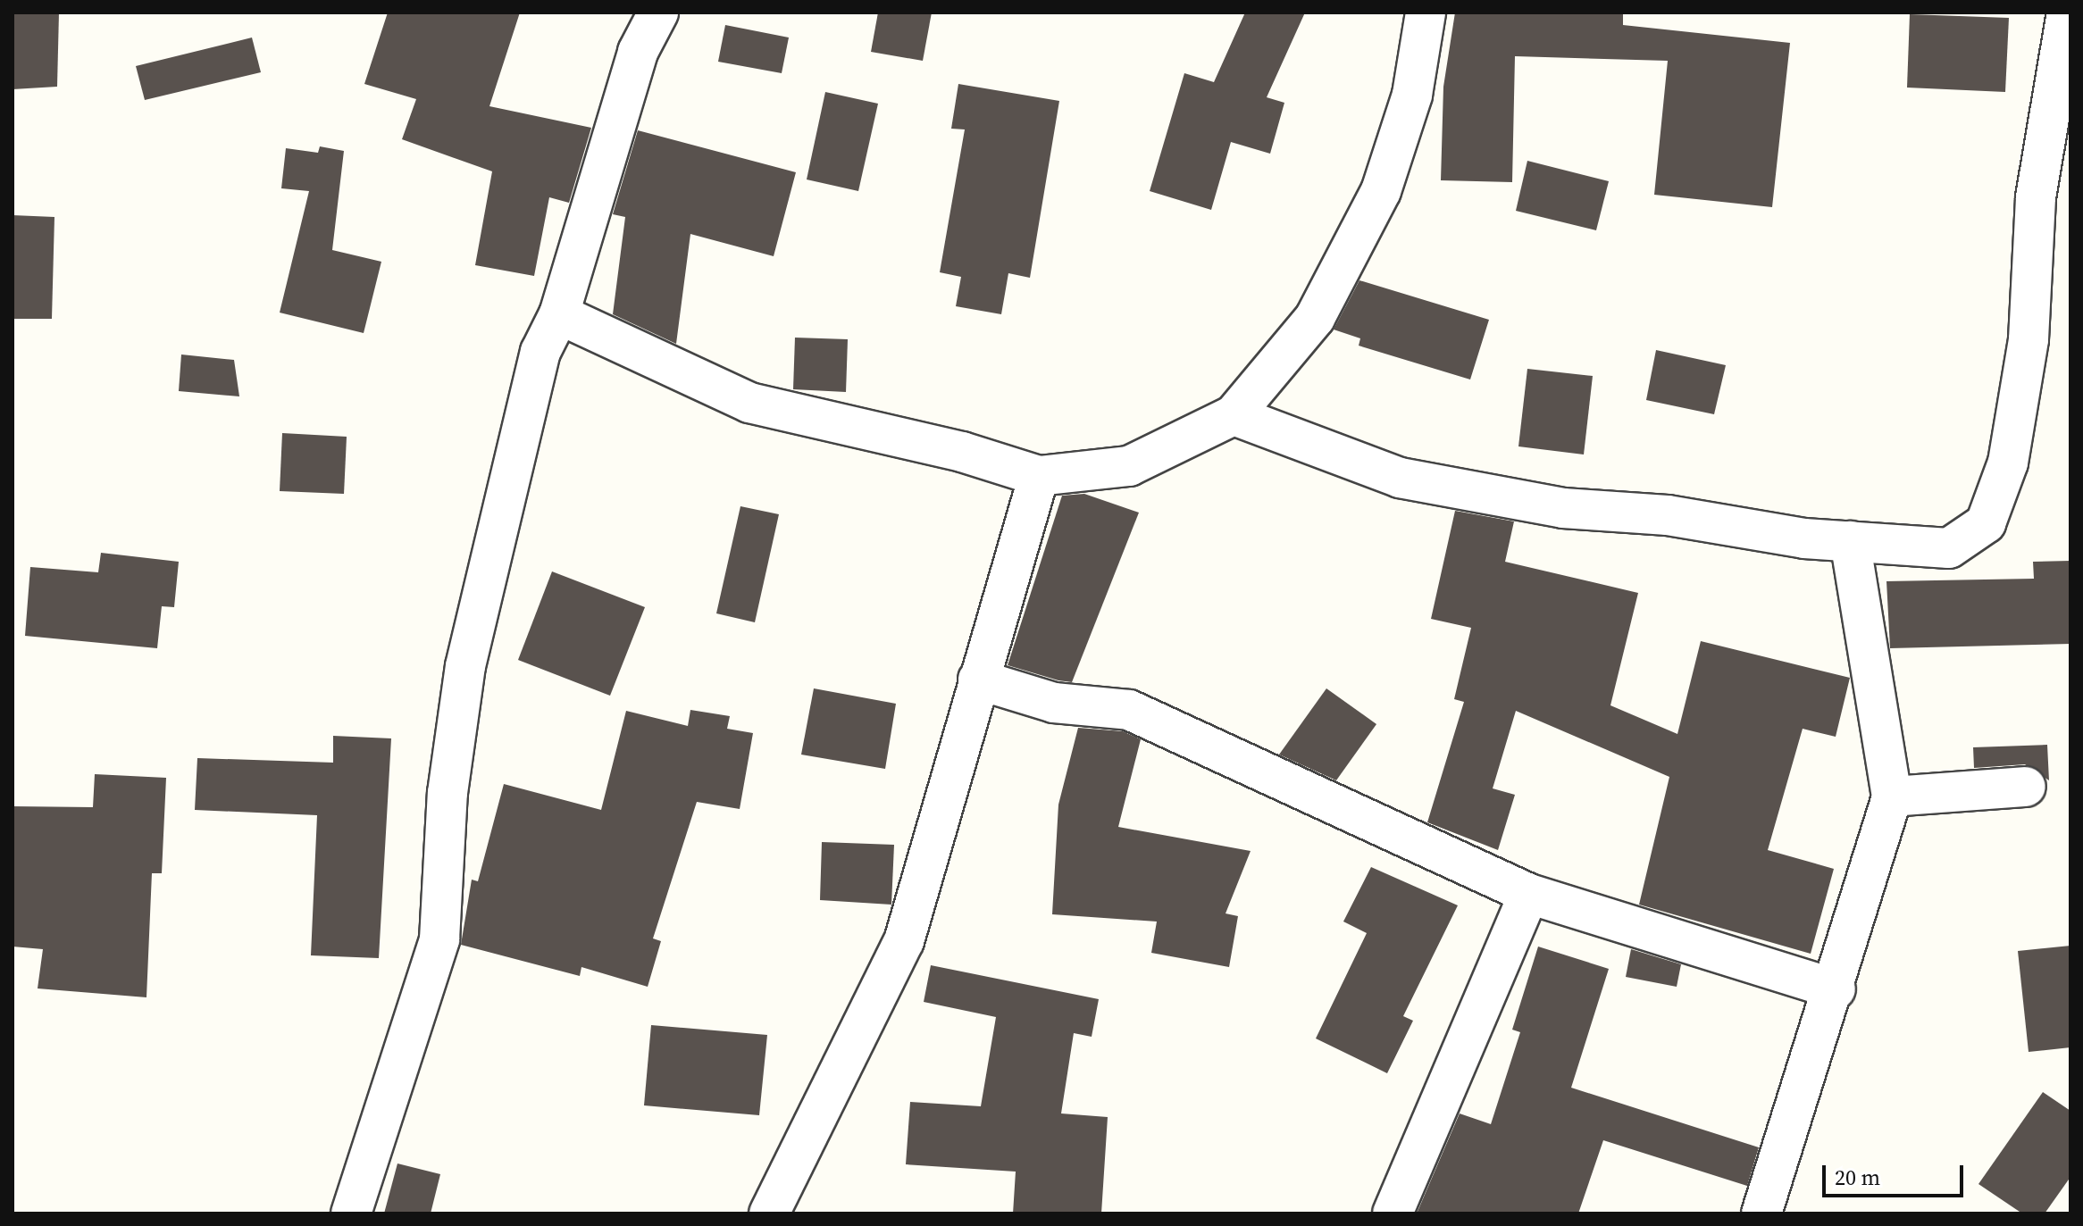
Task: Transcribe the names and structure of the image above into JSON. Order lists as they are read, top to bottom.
{
  "scale_bar": "20 m"
}
